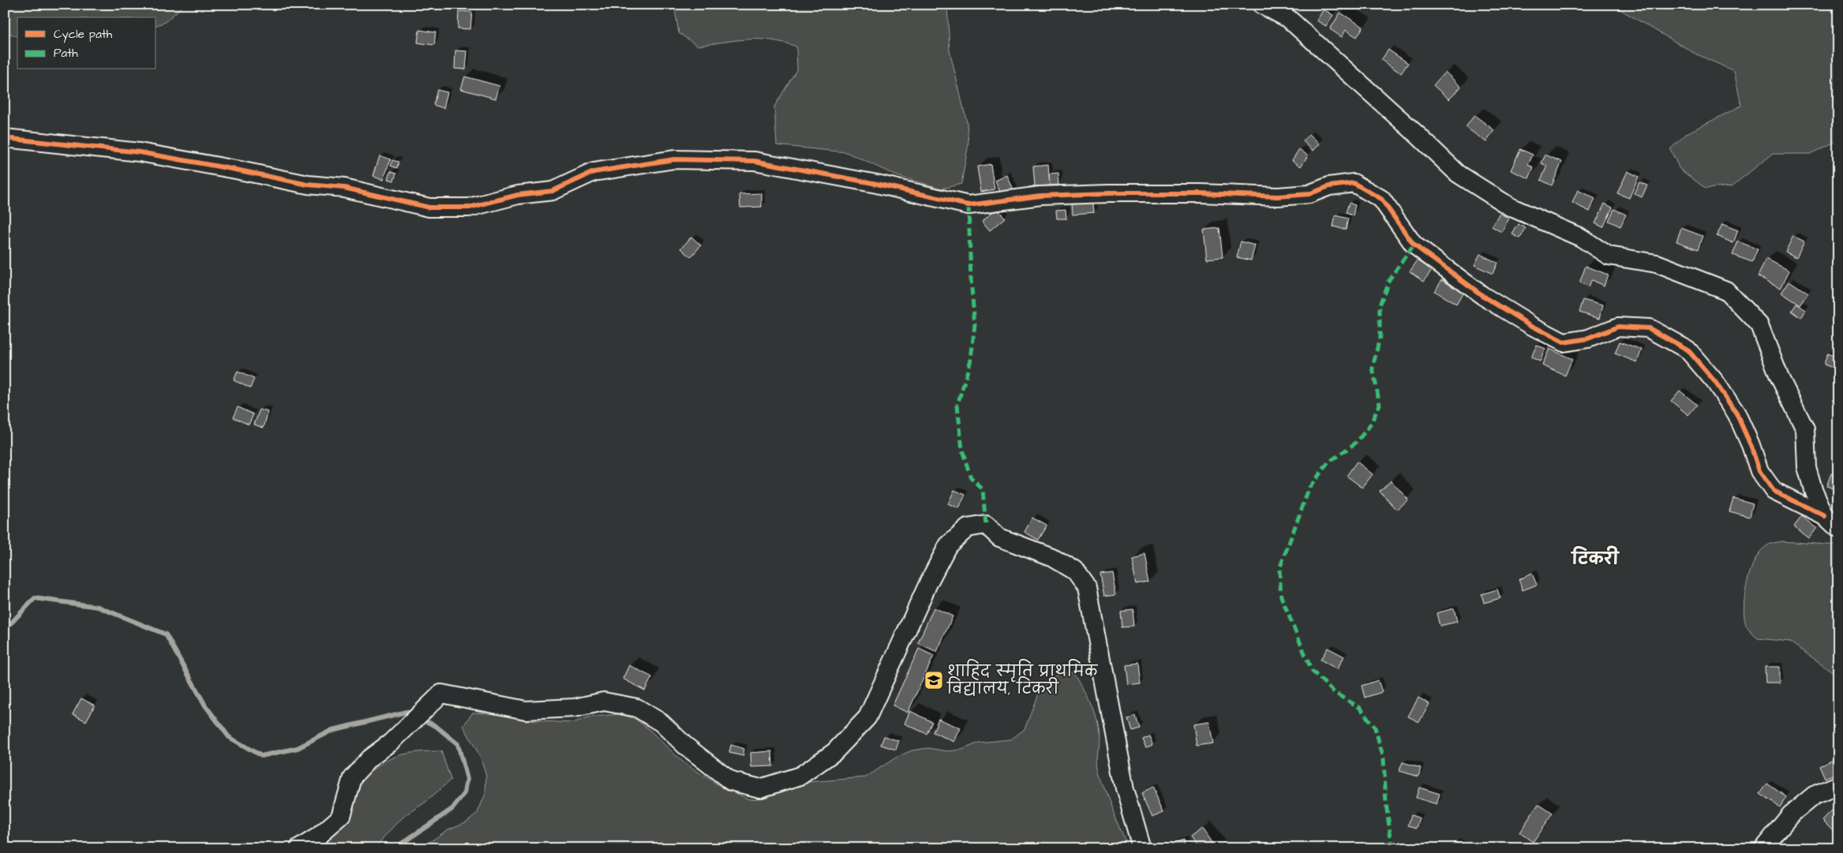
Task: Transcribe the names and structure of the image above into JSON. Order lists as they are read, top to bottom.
{
  "districts": ["टिकरी"],
  "places": {
    "school or university": ["शाहिद स्मृति प्राथमिक विद्यालय, टिकरी"]
  },
  "legend": ["Cycle path", "Path"]
}
